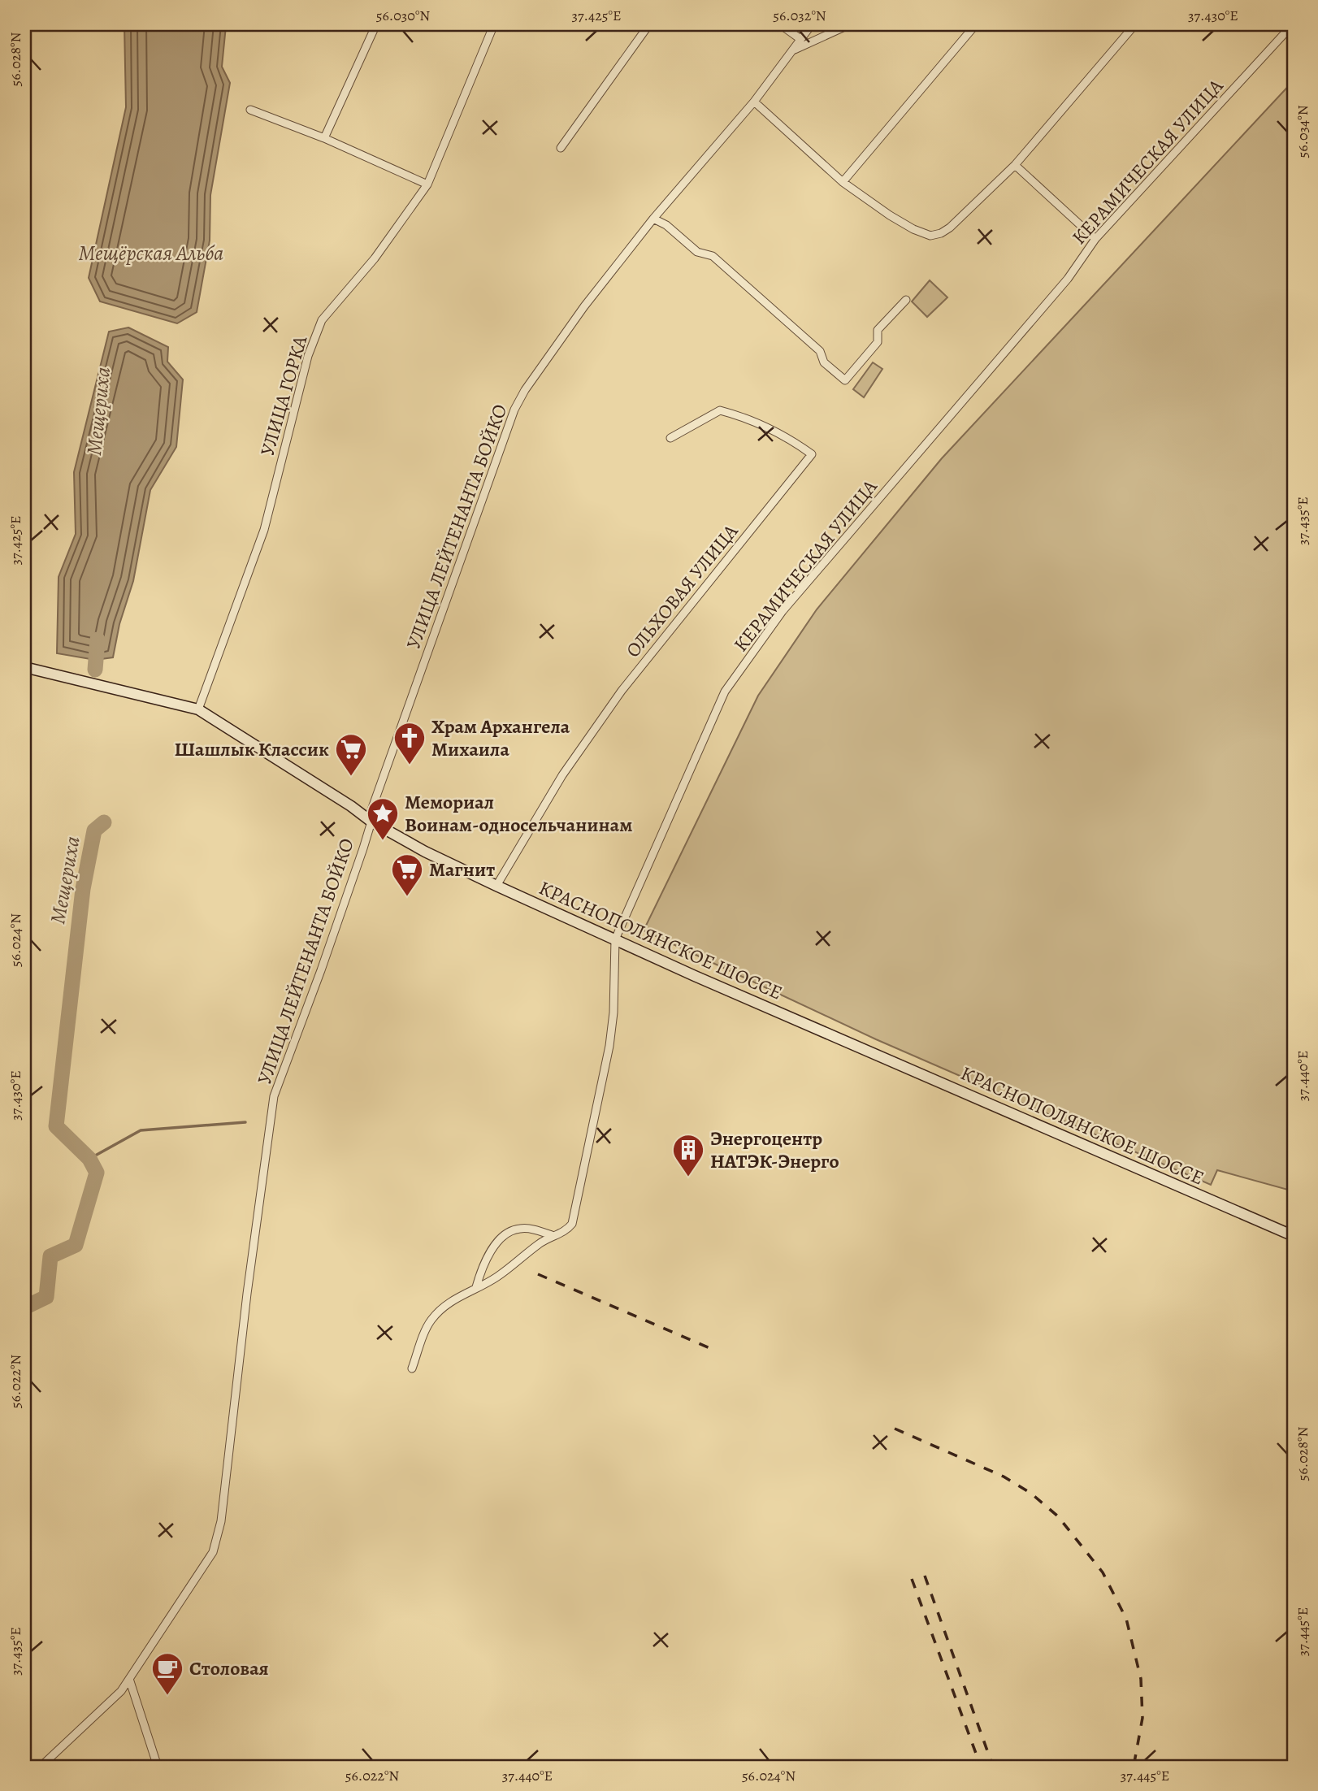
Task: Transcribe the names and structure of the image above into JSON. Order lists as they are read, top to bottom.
{
  "streets": {
    "main road": ["КРАСНОПОЛЯНСКОЕ ШОССЕ"],
    "street": [
      "КЕРАМИЧЕСКАЯ УЛИЦА",
      "УЛИЦА ГОРКА",
      "УЛИЦА ЛЕЙТЕНАНТА БОЙКО",
      "ОЛЬХОВАЯ УЛИЦА"
    ]
  },
  "crossings": [
    ["КЕРАМИЧЕСКАЯ УЛИЦА", "КРАСНОПОЛЯНСКОЕ ШОССЕ"],
    ["УЛИЦА ГОРКА", "КРАСНОПОЛЯНСКОЕ ШОССЕ"],
    ["УЛИЦА ЛЕЙТЕНАНТА БОЙКО", "КРАСНОПОЛЯНСКОЕ ШОССЕ"],
    ["ОЛЬХОВАЯ УЛИЦА", "КРАСНОПОЛЯНСКОЕ ШОССЕ"]
  ],
  "water": ["Мещёрская Альба", "Мещериха"],
  "places": {
    "church": ["Храм Архангела Михаила"],
    "supermarket": ["Шашлык Классик", "Магнит"],
    "place": ["Мемориал Воинам-односельчанинам"],
    "building": ["Энергоцентр НАТЭК-Энерго"],
    "cafe": ["Столовая"]
  },
  "coordinates": [
    "56.030°N",
    "37.425°E",
    "56.032°N",
    "37.430°E",
    "56.028°N",
    "56.034°N",
    "37.435°E",
    "56.024°N",
    "37.440°E",
    "56.022°N",
    "37.445°E"
  ]
}
